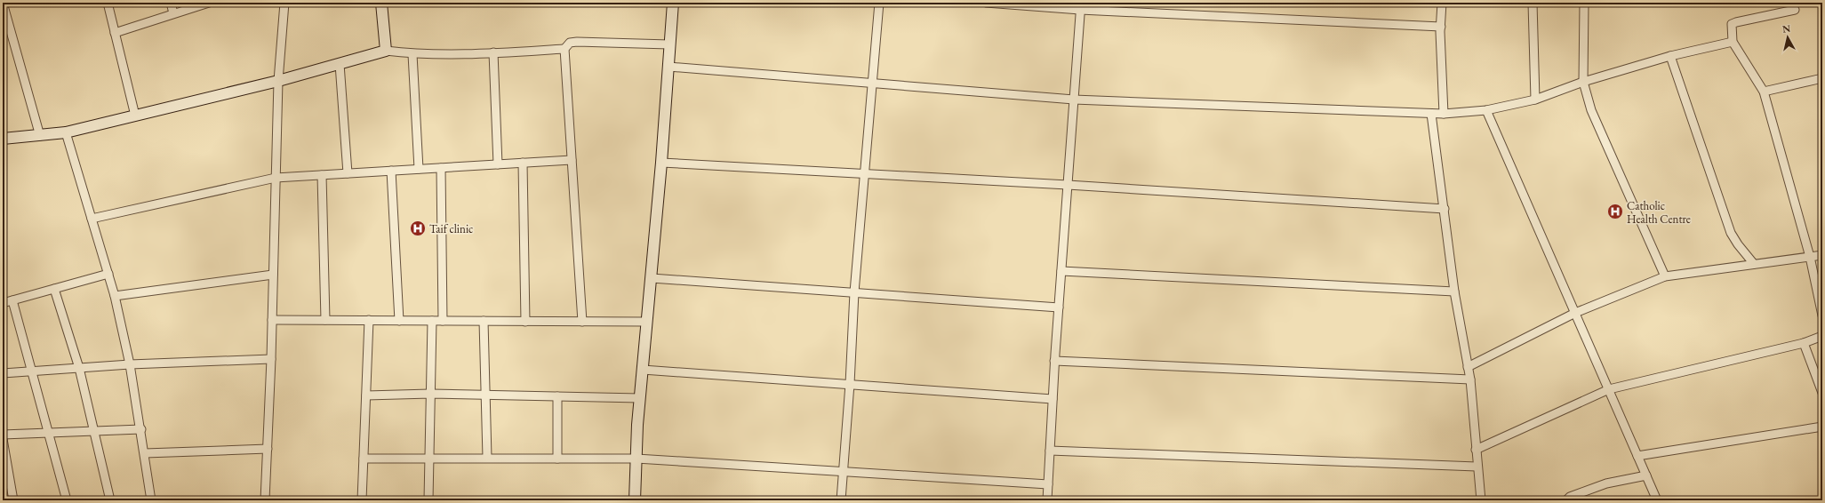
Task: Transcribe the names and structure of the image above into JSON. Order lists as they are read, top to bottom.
{
  "places": {
    "hospital": ["Catholic Health Centre", "Taif clinic"]
  },
  "north": "top"
}
